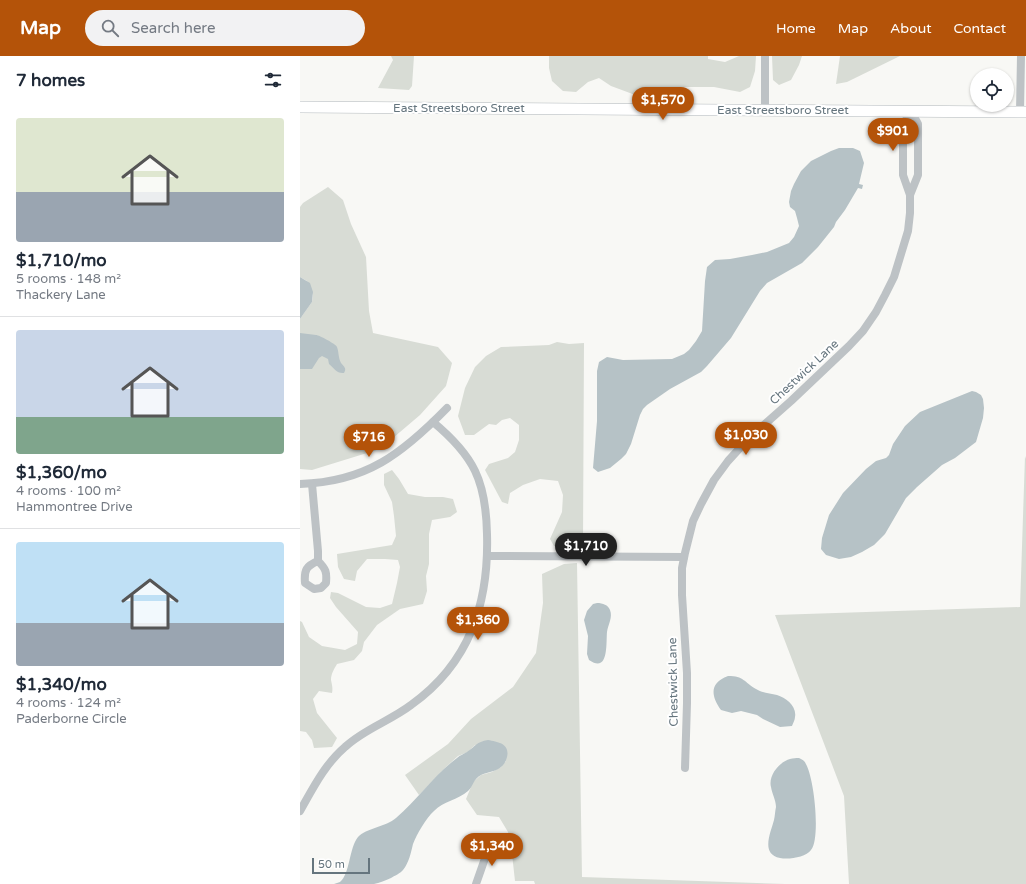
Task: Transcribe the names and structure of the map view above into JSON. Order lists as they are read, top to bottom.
{
  "streets": {
    "main road": ["East Streetsboro Street"],
    "street": ["Chestwick Lane"]
  },
  "crossings": [
    ["East Streetsboro Street", "Chestwick Lane"]
  ],
  "scale_bar": "50 m",
  "page": {
    "header": "Map",
    "search": "Search here",
    "nav": [
      "Home",
      "Map",
      "About",
      "Contact"
    ],
    "heading": "7 homes",
    "price": [
      "$1,570",
      "$901",
      "$1,030",
      "$716",
      "$1,710",
      "$1,360",
      "$1,340"
    ],
    "list": [
      {
        "name": "$1,710/mo",
        "note": "5 rooms · 148 m² · Thackery Lane"
      },
      {
        "name": "$1,360/mo",
        "note": "4 rooms · 100 m² · Hammontree Drive"
      },
      {
        "name": "$1,340/mo",
        "note": "4 rooms · 124 m² · Paderborne Circle"
      }
    ],
    "scale": "50 m"
  }
}
